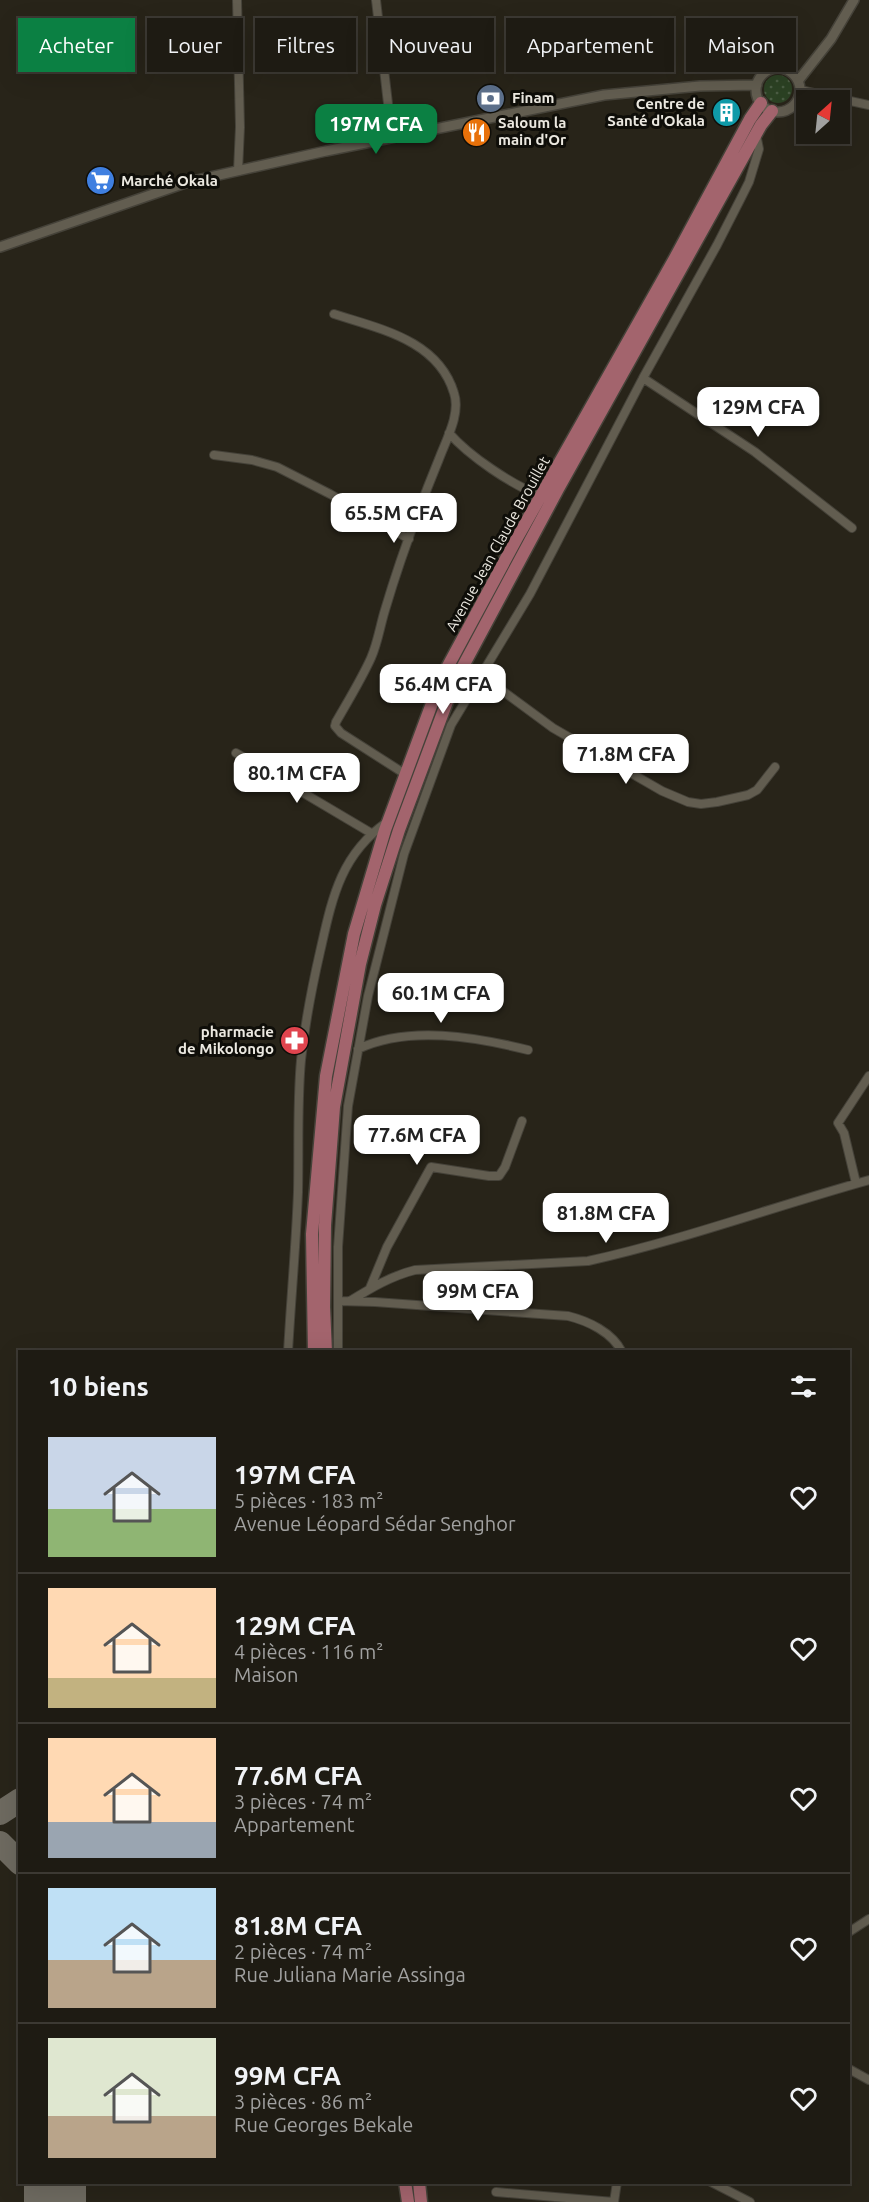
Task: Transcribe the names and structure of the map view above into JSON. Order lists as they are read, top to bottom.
{
  "streets": {
    "main road": ["Avenue Jean Claude Brouillet"]
  },
  "places": {
    "bank": ["Finam"],
    "building": ["Centre de Santé d'Okala"],
    "restaurant": ["Saloum la main d'Or"],
    "supermarket": ["Marché Okala"],
    "pharmacy": ["pharmacie de Mikolongo"]
  },
  "north": "top right",
  "page": {
    "chip": [
      "Acheter",
      "Louer",
      "Filtres",
      "Nouveau",
      "Appartement",
      "Maison"
    ],
    "price": [
      "197M CFA",
      "129M CFA",
      "65.5M CFA",
      "56.4M CFA",
      "71.8M CFA",
      "80.1M CFA",
      "60.1M CFA",
      "77.6M CFA",
      "81.8M CFA",
      "99M CFA"
    ],
    "heading": "10 biens",
    "list": [
      {
        "name": "197M CFA",
        "note": "5 pièces · 183 m² · Avenue Léopard Sédar Senghor"
      },
      {
        "name": "129M CFA",
        "note": "4 pièces · 116 m² · Maison"
      },
      {
        "name": "77.6M CFA",
        "note": "3 pièces · 74 m² · Appartement"
      },
      {
        "name": "81.8M CFA",
        "note": "2 pièces · 74 m² · Rue Juliana Marie Assinga"
      },
      {
        "name": "99M CFA",
        "note": "3 pièces · 86 m² · Rue Georges Bekale"
      }
    ]
  }
}
